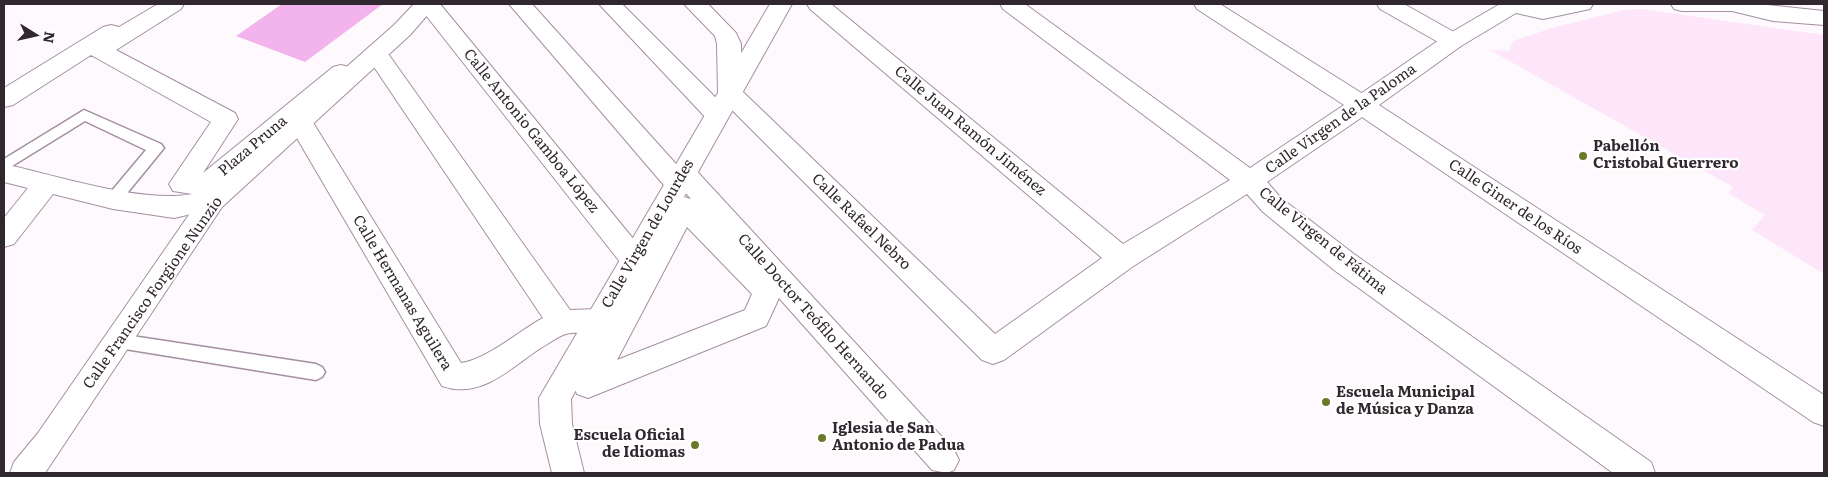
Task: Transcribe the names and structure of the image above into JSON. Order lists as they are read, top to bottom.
{
  "streets": {
    "street": [
      "Calle Virgen de la Paloma",
      "Calle Antonio Gamboa López",
      "Calle Juan Ramón Jiménez",
      "Plaza Pruna",
      "Calle Giner de los Ríos",
      "Calle Rafael Nebro",
      "Calle Virgen de Lourdes",
      "Calle Virgen de Fátima",
      "Calle Francisco Forgione Nunzio",
      "Calle Hermanas Aguilera",
      "Calle Doctor Teófilo Hernando"
    ]
  },
  "crossings": [
    ["Calle Virgen de la Paloma", "Calle Juan Ramón Jiménez"],
    ["Calle Virgen de la Paloma", "Calle Giner de los Ríos"],
    ["Calle Virgen de la Paloma", "Calle Rafael Nebro"],
    ["Calle Virgen de la Paloma", "Calle Virgen de Fátima"],
    ["Calle Antonio Gamboa López", "Calle Virgen de Lourdes"],
    ["Calle Antonio Gamboa López", "Calle Francisco Forgione Nunzio"],
    ["Calle Rafael Nebro", "Calle Virgen de Lourdes"],
    ["Calle Virgen de Lourdes", "Calle Hermanas Aguilera"],
    ["Calle Virgen de Lourdes", "Calle Doctor Teófilo Hernando"],
    ["Calle Francisco Forgione Nunzio", "Calle Hermanas Aguilera"]
  ],
  "places": [
    "Pabellón Cristobal Guerrero",
    "Escuela Municipal de Música y Danza",
    "Iglesia de San Antonio de Padua",
    "Escuela Oficial de Idiomas"
  ],
  "north": "right"
}
